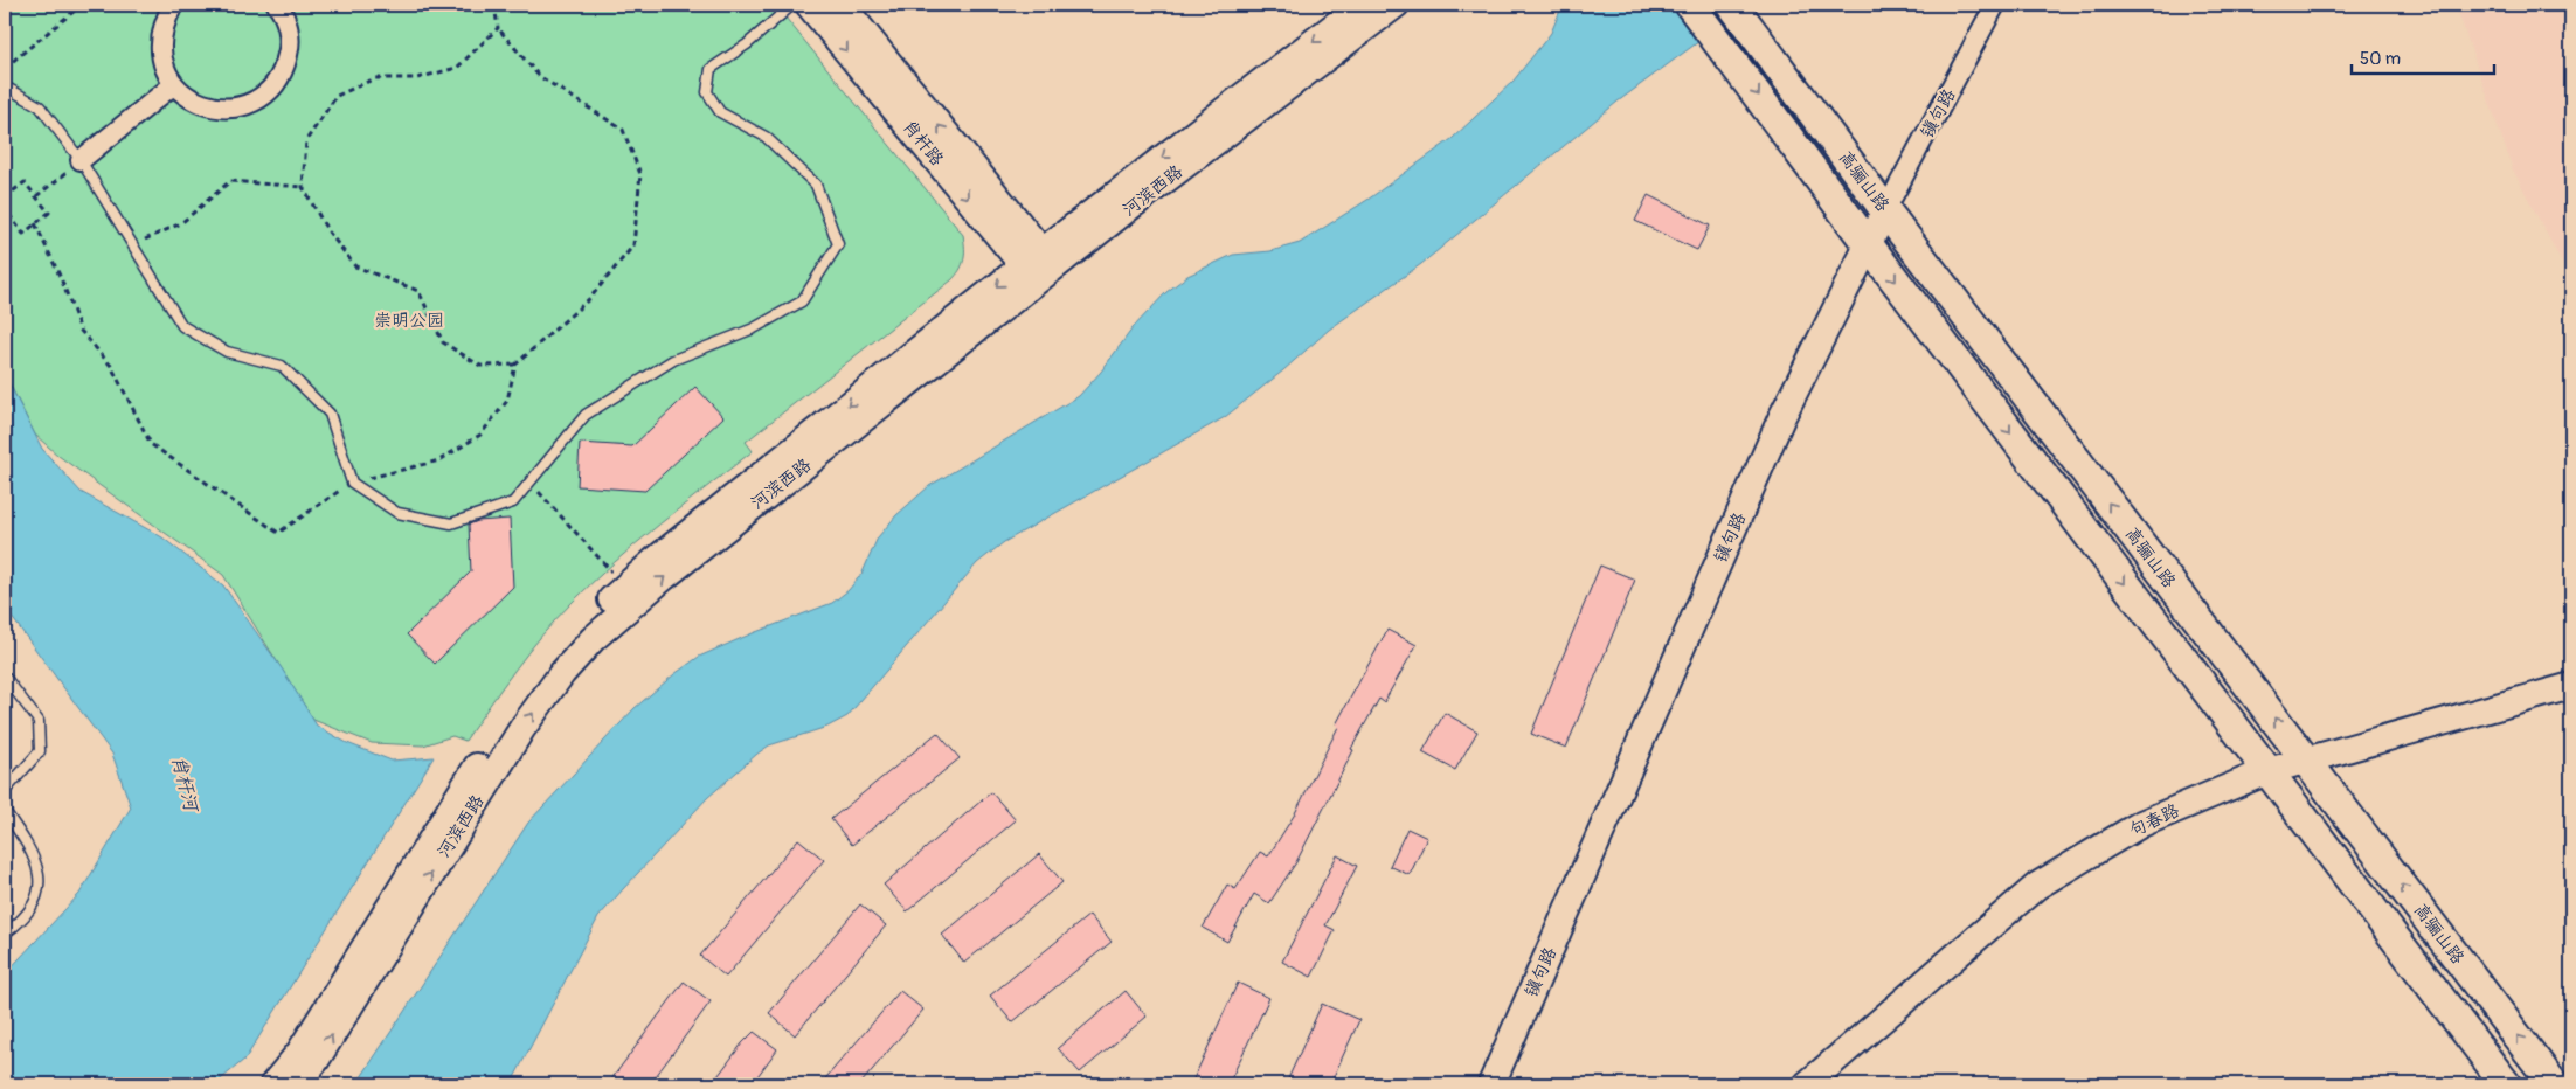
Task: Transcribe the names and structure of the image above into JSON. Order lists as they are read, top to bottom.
{
  "streets": {
    "main road": ["高骊山路"],
    "street": [
      "镇句路",
      "肖杆路",
      "河滨西路",
      "句春路"
    ]
  },
  "crossings": [
    ["镇句路", "高骊山路"],
    ["肖杆路", "河滨西路"],
    ["高骊山路", "句春路"]
  ],
  "water": ["肖杆河"],
  "parks": ["崇明公园"],
  "scale_bar": "50 m"
}
